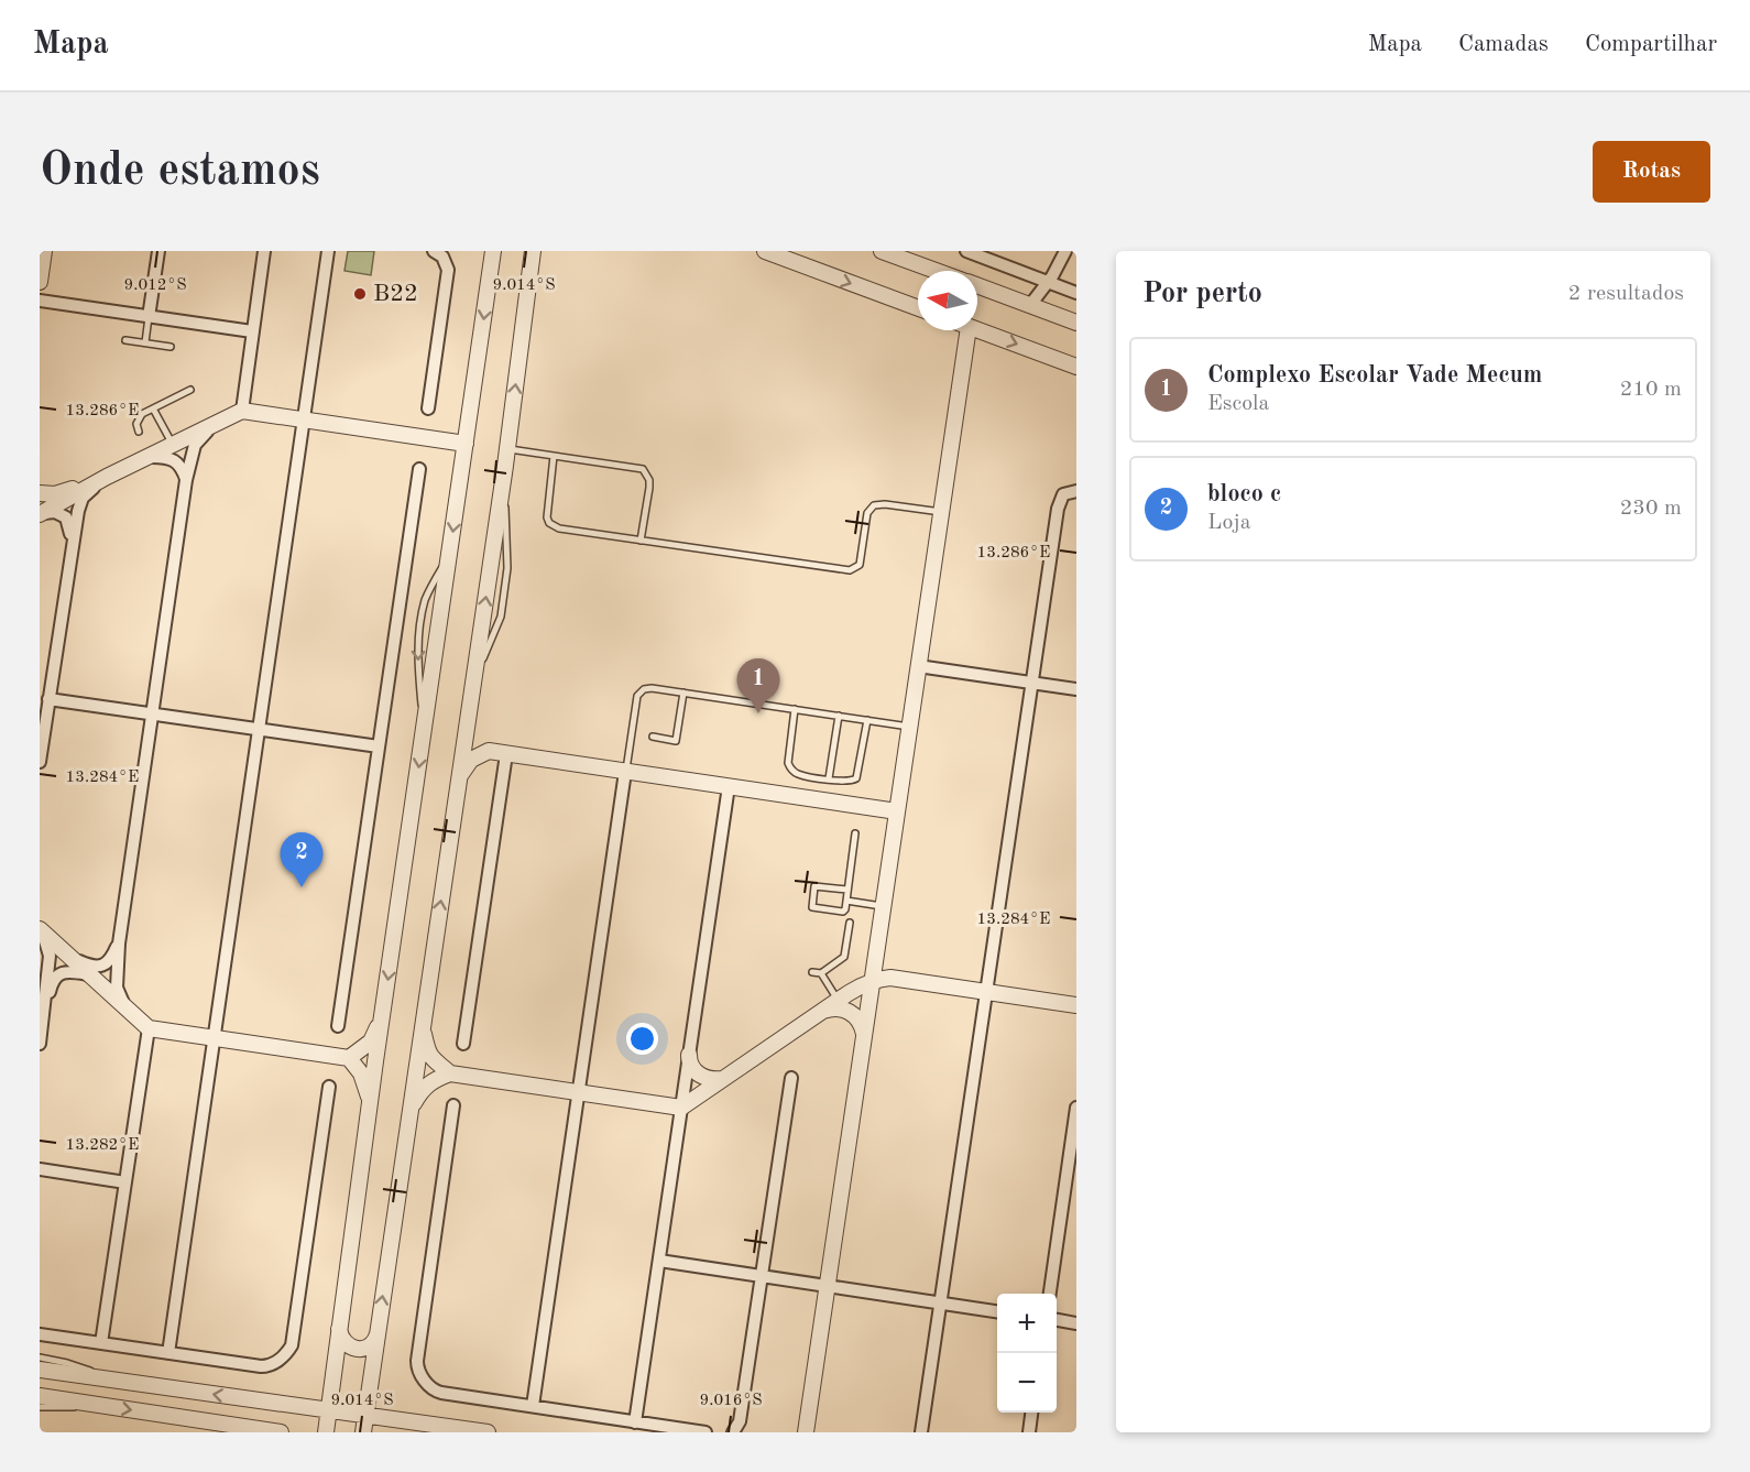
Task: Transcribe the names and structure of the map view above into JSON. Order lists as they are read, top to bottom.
{
  "places": ["B22"],
  "north": "left",
  "page": {
    "header": "Mapa",
    "nav": ["Mapa", "Camadas", "Compartilhar"],
    "buttons": "Rotas",
    "title": "Onde estamos",
    "heading": ["Por perto", "2 resultados"],
    "list": [
      {
        "mark": "1",
        "name": "Complexo Escolar Vade Mecum",
        "note": "Escola",
        "value": "210 m"
      },
      {
        "mark": "2",
        "name": "bloco c",
        "note": "Loja",
        "value": "230 m"
      }
    ],
    "pins": ["1", "2"],
    "map_buttons": ["+", "−"]
  },
  "coordinates": [
    "9.012°S",
    "9.014°S",
    "13.286°E",
    "13.284°E",
    "13.282°E",
    "9.016°S"
  ]
}
